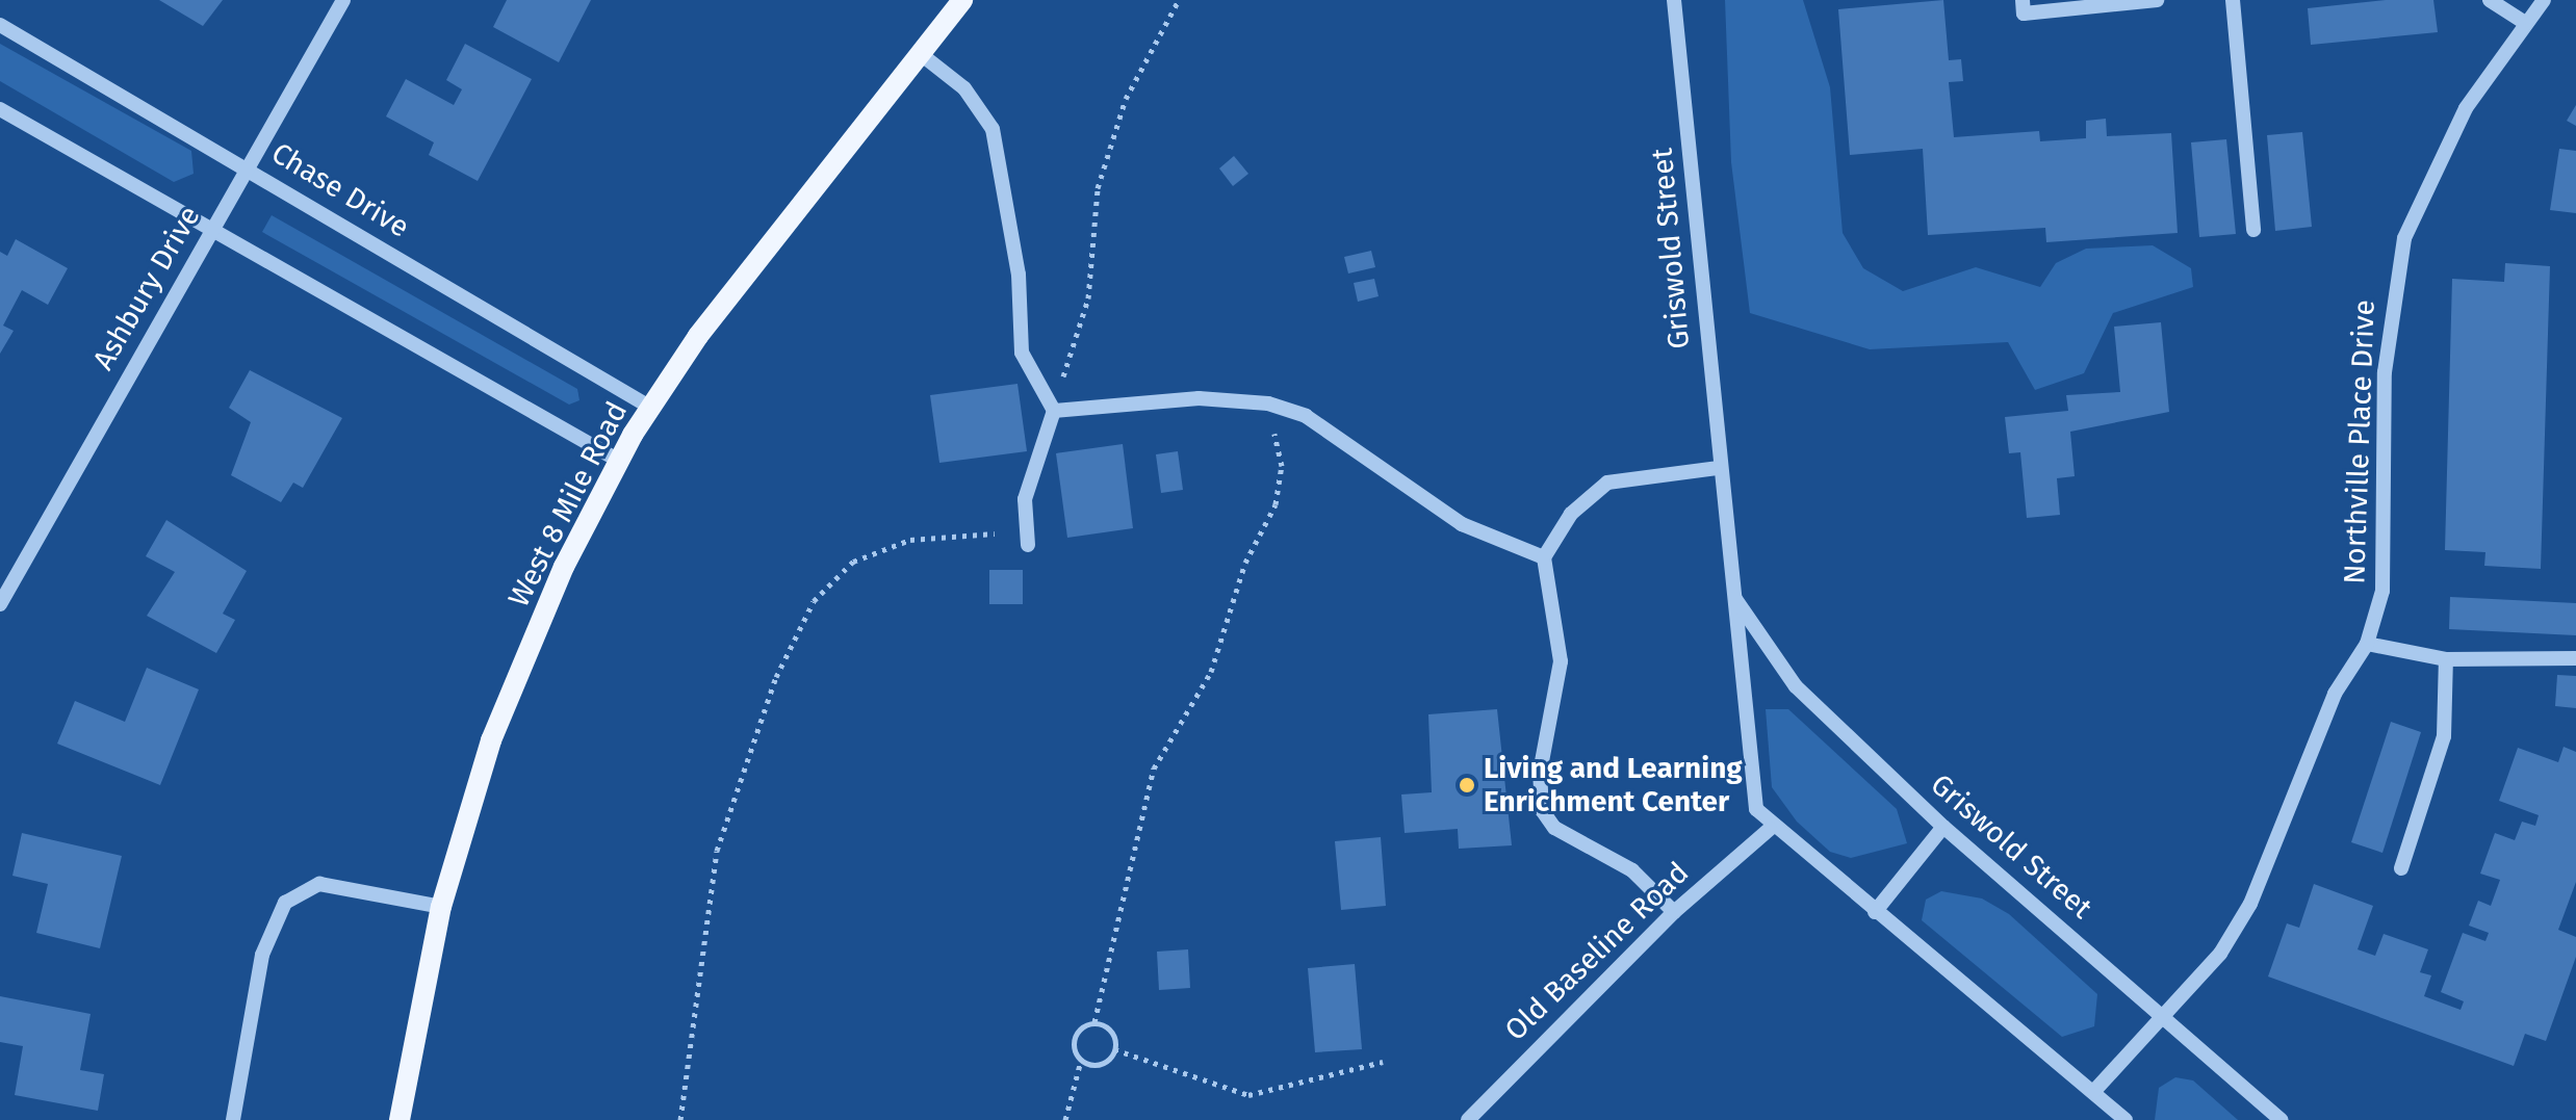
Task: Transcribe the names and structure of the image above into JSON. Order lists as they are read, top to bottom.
{
  "streets": {
    "main road": ["West 8 Mile Road"],
    "street": [
      "Chase Drive",
      "Griswold Street",
      "Ashbury Drive",
      "Northville Place Drive",
      "Old Baseline Road"
    ]
  },
  "crossings": [
    ["Chase Drive", "Ashbury Drive"],
    ["Chase Drive", "West 8 Mile Road"],
    ["Griswold Street", "Northville Place Drive"],
    ["Griswold Street", "Old Baseline Road"]
  ],
  "places": ["Living and Learning Enrichment Center"]
}
